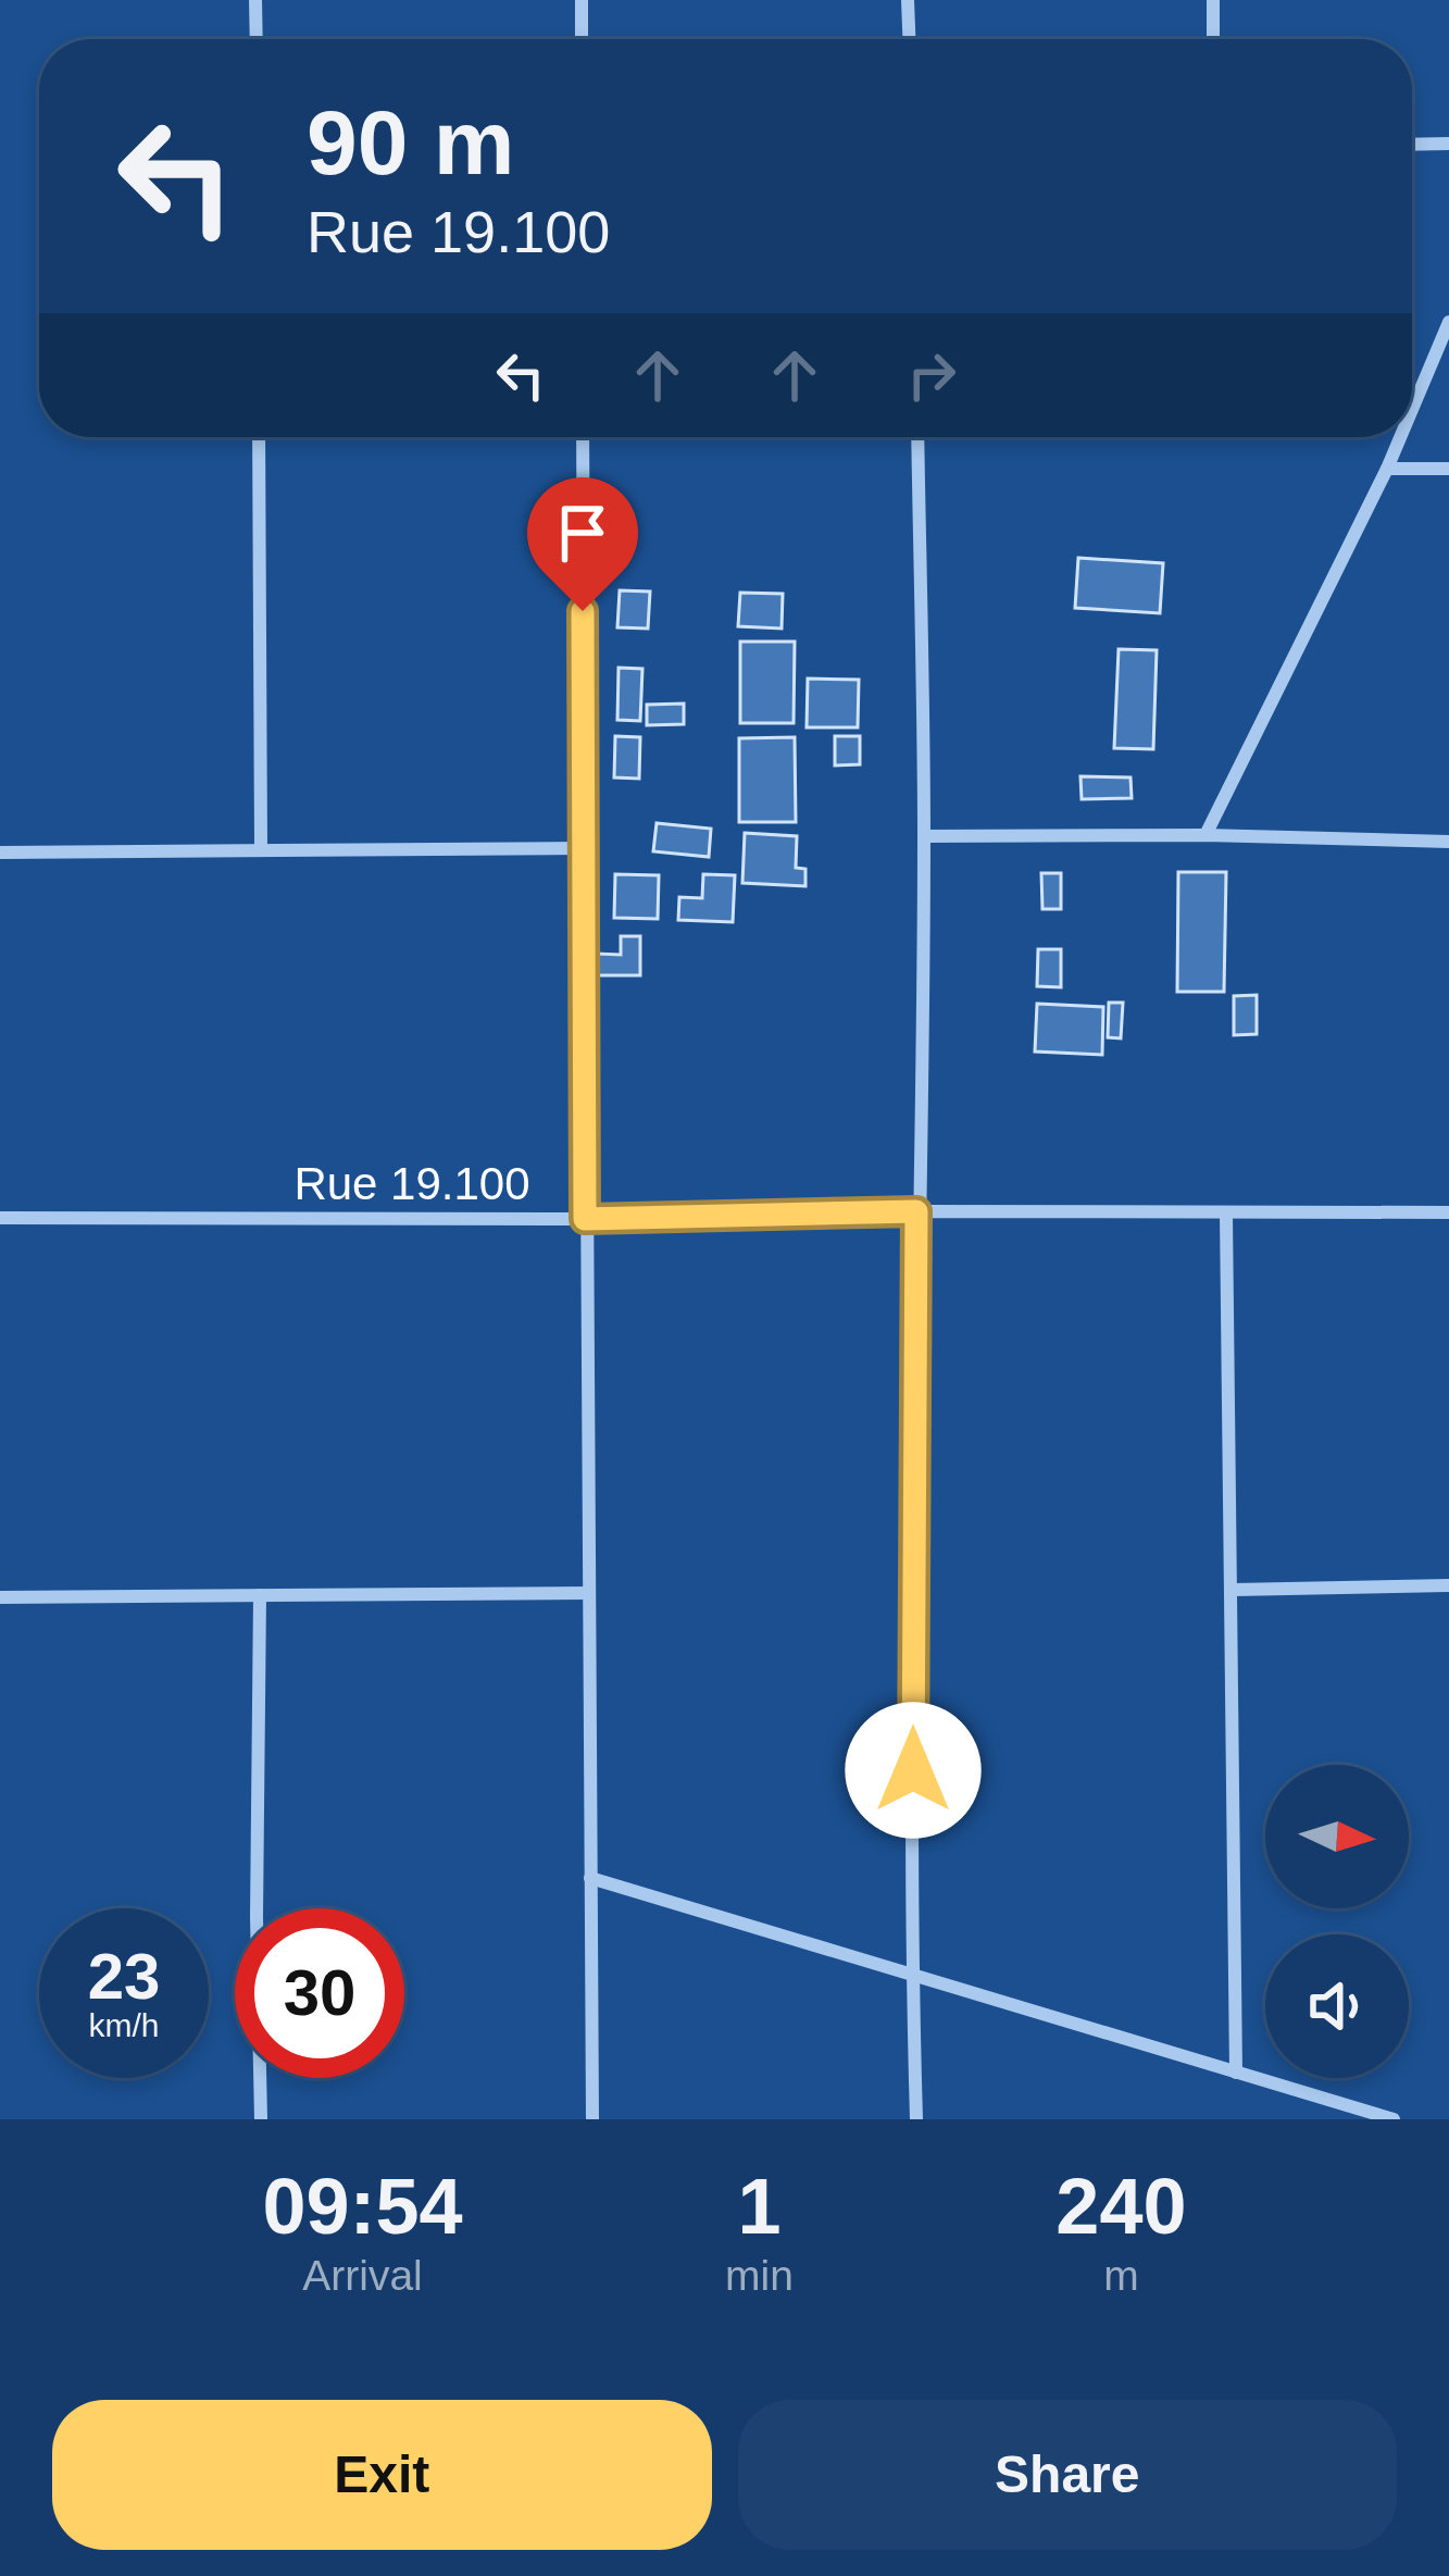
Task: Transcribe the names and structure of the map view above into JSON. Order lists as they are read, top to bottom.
{
  "streets": {
    "street": ["Rue 19.100"]
  },
  "north": "right",
  "page": {
    "turn": ["90 m", "Rue 19.100"],
    "speed": "23 km/h",
    "limit": "30",
    "eta": [
      "09:54",
      "Arrival",
      "1",
      "min",
      "240",
      "m"
    ],
    "buttons": ["Exit", "Share"]
  }
}
